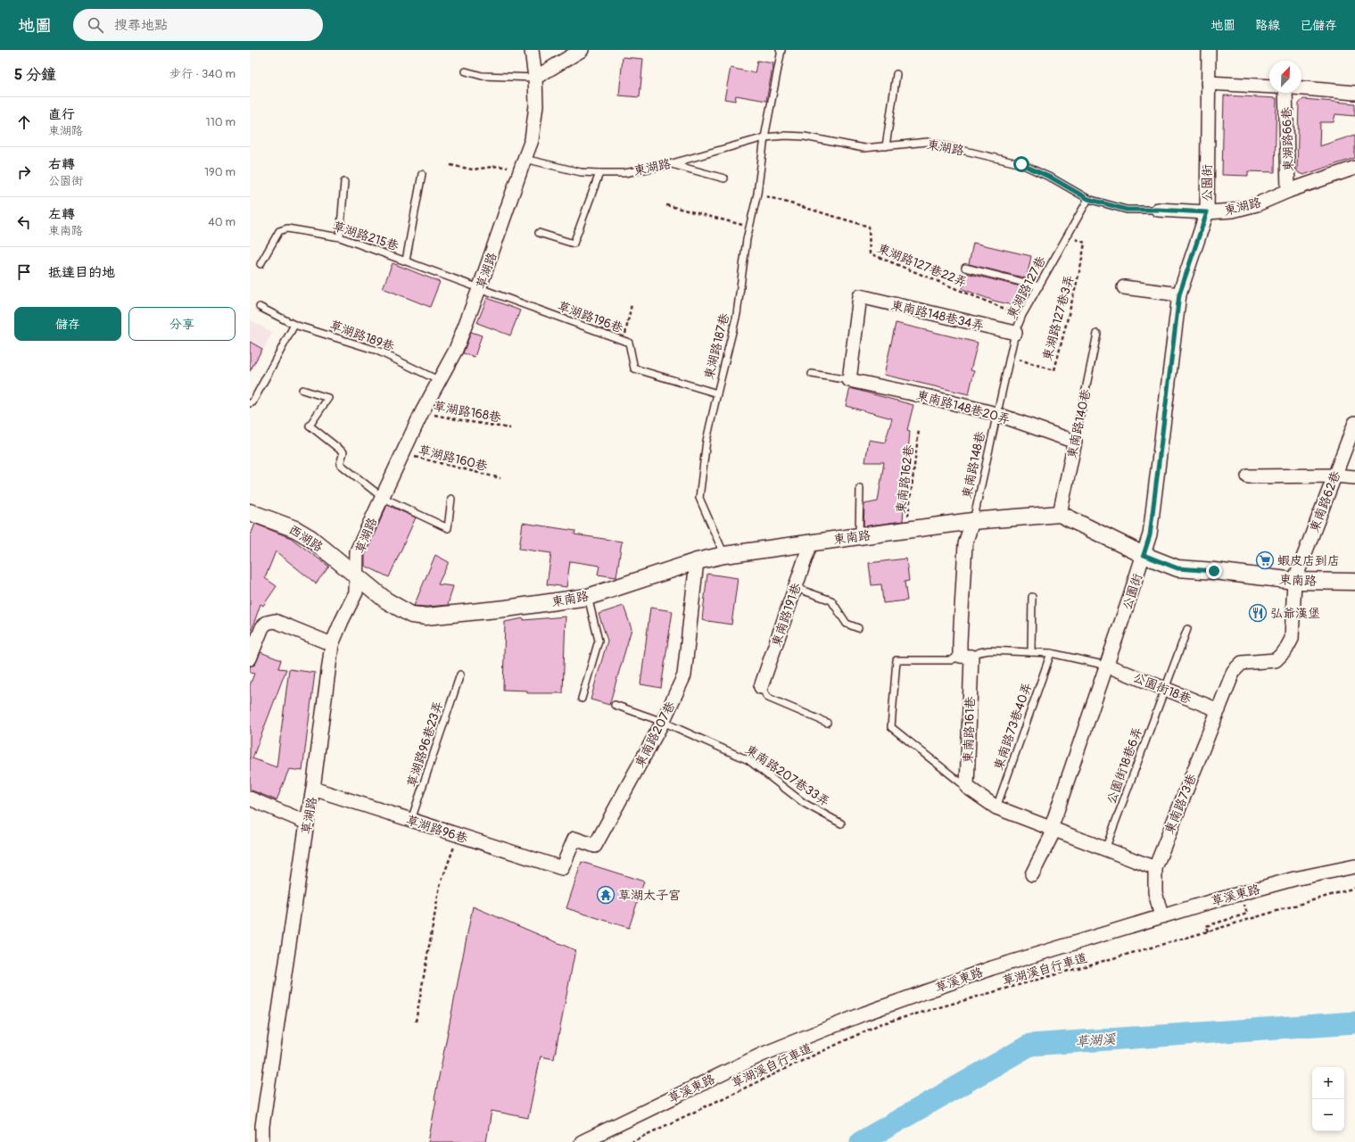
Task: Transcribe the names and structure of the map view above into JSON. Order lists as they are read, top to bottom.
{
  "streets": {
    "street": [
      "東湖路66巷",
      "東湖路",
      "公園街",
      "草湖路",
      "東南路148巷34弄",
      "東南路148巷20弄",
      "東南路140巷",
      "東南路62巷",
      "東南路",
      "西湖路",
      "東南路191巷",
      "公園街18巷",
      "東南路161巷",
      "東南路207巷",
      "東南路73巷",
      "草湖路96巷",
      "草溪東路"
    ],
    "lane": [
      "草湖路215巷",
      "東湖路127巷",
      "草湖路196巷",
      "草湖路189巷",
      "東湖路187巷",
      "東南路148巷",
      "東南路73巷40弄",
      "草湖路96巷23弄",
      "公園街18巷6弄",
      "東南路207巷33弄"
    ],
    "path": [
      "東湖路127巷22弄",
      "東湖路127巷3弄",
      "草湖路168巷",
      "草湖路160巷",
      "東南路162巷",
      "草湖溪自行車道"
    ]
  },
  "crossings": [
    ["東湖路66巷", "東湖路"],
    ["東湖路", "公園街"],
    ["東湖路", "草湖路"],
    ["東湖路", "東湖路127巷"],
    ["東湖路", "東湖路187巷"],
    ["公園街", "東南路"],
    ["公園街", "公園街18巷"],
    ["草湖路215巷", "草湖路"],
    ["草湖路215巷", "草湖路196巷"],
    ["東湖路127巷22弄", "東湖路127巷"],
    ["東湖路127巷22弄", "東湖路187巷"],
    ["草湖路", "草湖路196巷"],
    ["草湖路", "草湖路189巷"],
    ["草湖路", "草湖路168巷"],
    ["草湖路", "草湖路160巷"],
    ["草湖路", "東南路"],
    ["草湖路", "西湖路"],
    ["草湖路", "草湖路96巷"],
    ["東湖路127巷", "東南路148巷34弄"],
    ["東湖路127巷", "東湖路127巷3弄"],
    ["東湖路127巷", "東南路148巷20弄"],
    ["東湖路127巷", "東南路148巷"],
    ["東南路148巷34弄", "東南路148巷20弄"],
    ["草湖路196巷", "東湖路187巷"],
    ["東湖路187巷", "東南路"],
    ["東南路148巷20弄", "東南路140巷"],
    ["東南路148巷20弄", "東南路148巷"],
    ["東南路140巷", "東南路"],
    ["東南路148巷", "東南路"],
    ["東南路148巷", "東南路161巷"],
    ["東南路162巷", "東南路"],
    ["東南路62巷", "東南路"],
    ["東南路62巷", "東南路73巷"],
    ["東南路", "西湖路"],
    ["東南路", "東南路191巷"],
    ["東南路", "東南路161巷"],
    ["東南路", "東南路207巷"],
    ["東南路", "東南路73巷"],
    ["公園街18巷", "公園街18巷6弄"],
    ["公園街18巷", "東南路73巷"],
    ["東南路207巷", "東南路207巷33弄"],
    ["東南路207巷", "草湖路96巷"],
    ["草湖路96巷23弄", "草湖路96巷"]
  ],
  "water": ["草湖溪"],
  "places": {
    "supermarket": ["蝦皮店到店"],
    "restaurant": ["弘爺漢堡"],
    "temple": ["草湖太子宮"]
  },
  "north": "top right",
  "page": {
    "header": "地圖",
    "search": "搜尋地點",
    "nav": ["地圖", "路線", "已儲存"],
    "heading": ["5 分鐘", "步行 · 340 m"],
    "list": [
      ["直行", "東湖路", "110 m"],
      ["右轉", "公園街", "190 m"],
      ["左轉", "東南路", "40 m"],
      "抵達目的地"
    ],
    "buttons": ["儲存", "分享"],
    "map_buttons": ["+", "−"]
  }
}
